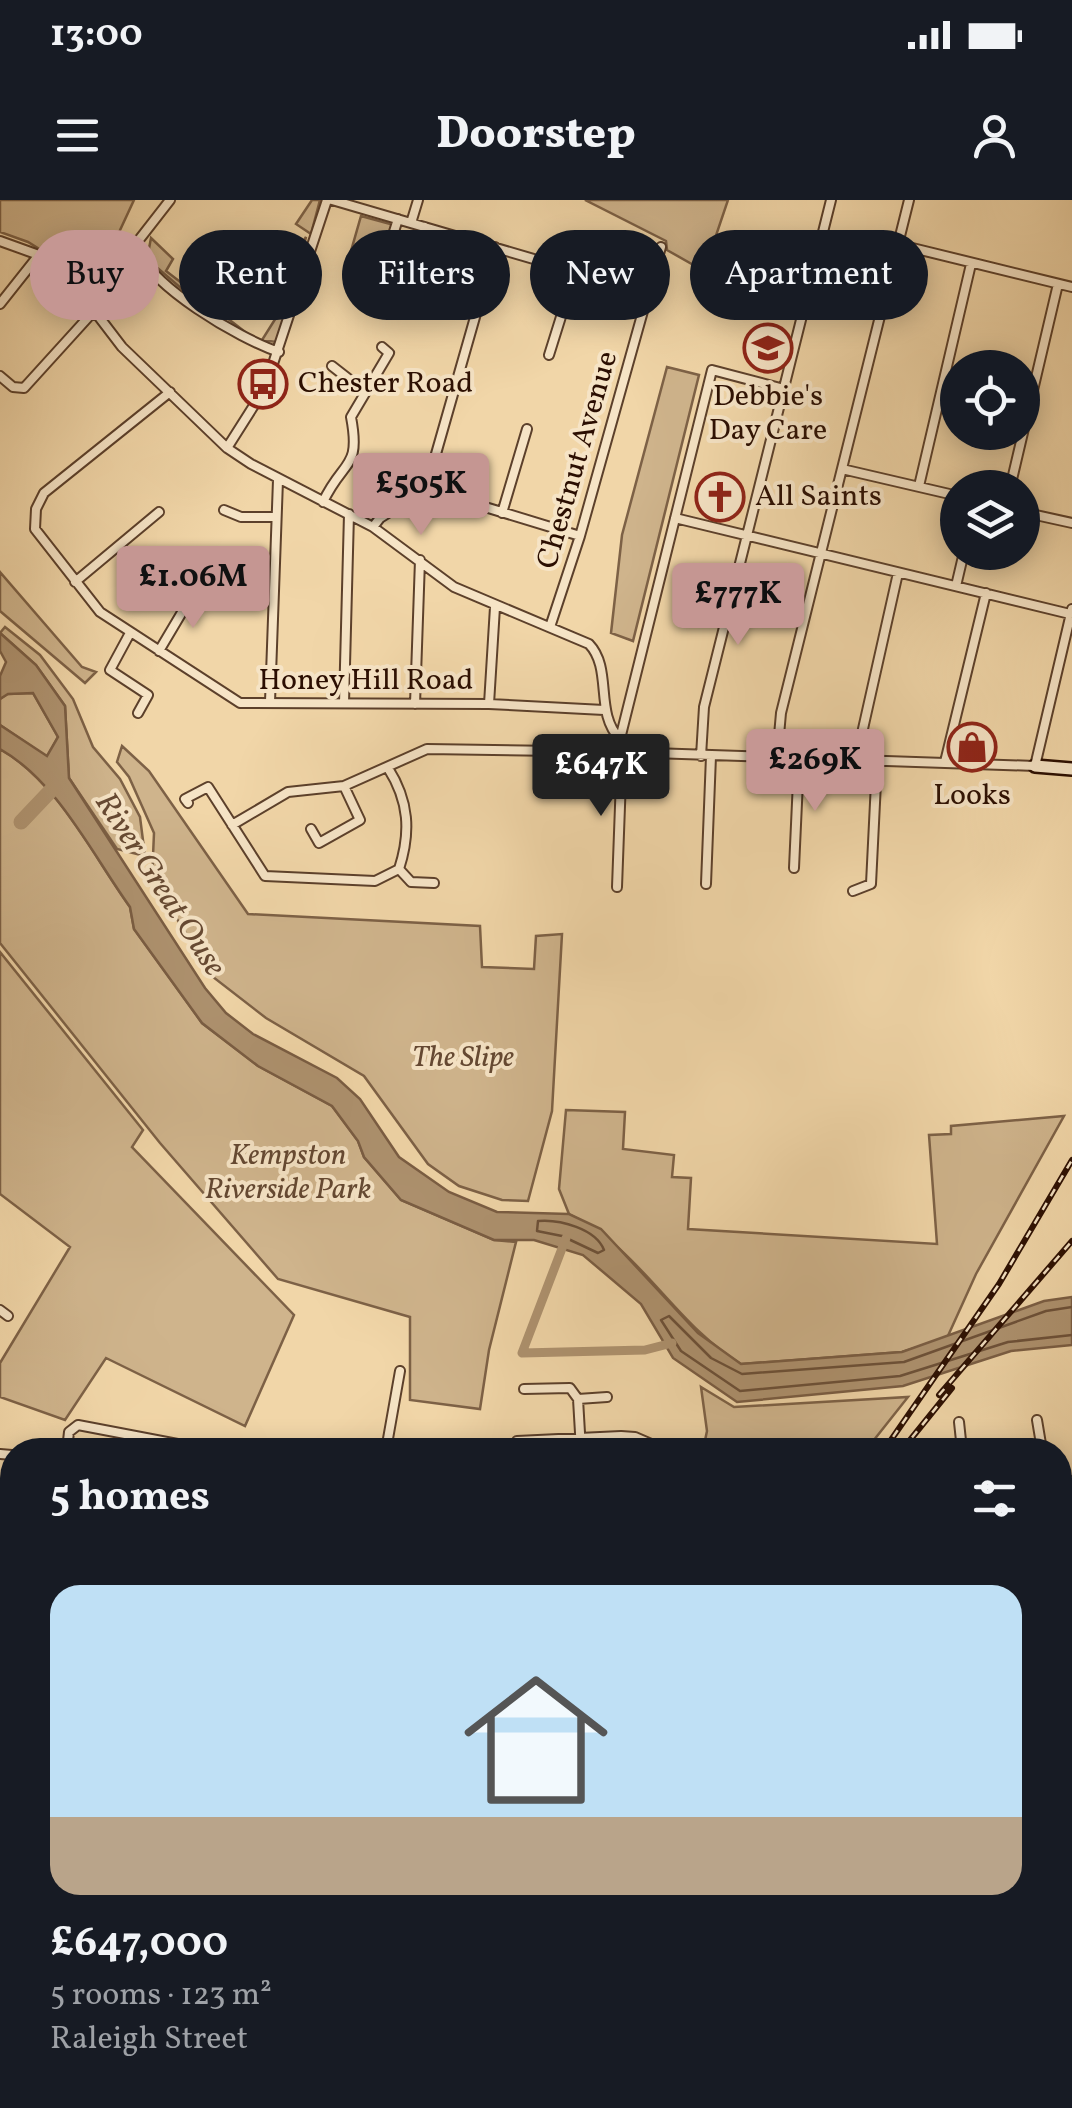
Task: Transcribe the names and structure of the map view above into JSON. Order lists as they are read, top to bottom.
{
  "streets": {
    "street": ["Chestnut Avenue", "Honey Hill Road"]
  },
  "water": ["River Great Ouse"],
  "parks": ["The Slipe", "Kempston Riverside Park"],
  "places": {
    "school or university": ["Debbie's Day Care"],
    "bus stop": ["Chester Road"],
    "church": ["All Saints"],
    "shop": ["Looks"]
  },
  "page": {
    "status": "13:00",
    "header": "Doorstep",
    "chip": [
      "Buy",
      "Rent",
      "Filters",
      "New",
      "Apartment"
    ],
    "price": [
      "£505K",
      "£1.06M",
      "£777K",
      "£269K",
      "£647K"
    ],
    "heading": "5 homes",
    "list": [
      {
        "name": "£647,000",
        "note": "5 rooms · 123 m² · Raleigh Street"
      }
    ]
  }
}
